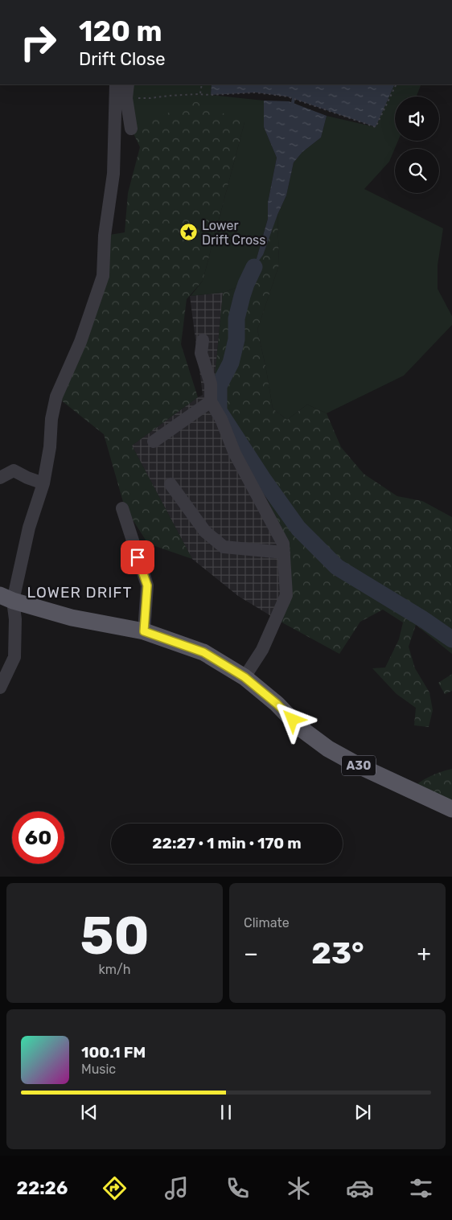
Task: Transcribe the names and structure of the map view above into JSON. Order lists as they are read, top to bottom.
{
  "streets": {
    "main road": ["A30"]
  },
  "districts": ["LOWER DRIFT"],
  "places": {
    "place": ["Lower Drift Cross"]
  },
  "page": {
    "turn": ["120 m", "Drift Close"],
    "limit": "60",
    "trip": "22:27 · 1 min · 170 m",
    "tile": [
      ["50", "km/h"],
      "Climate"
    ],
    "heat": ["−", "23°", "+"],
    "song": ["100.1 FM", "Music"],
    "tabs": "22:26"
  }
}
